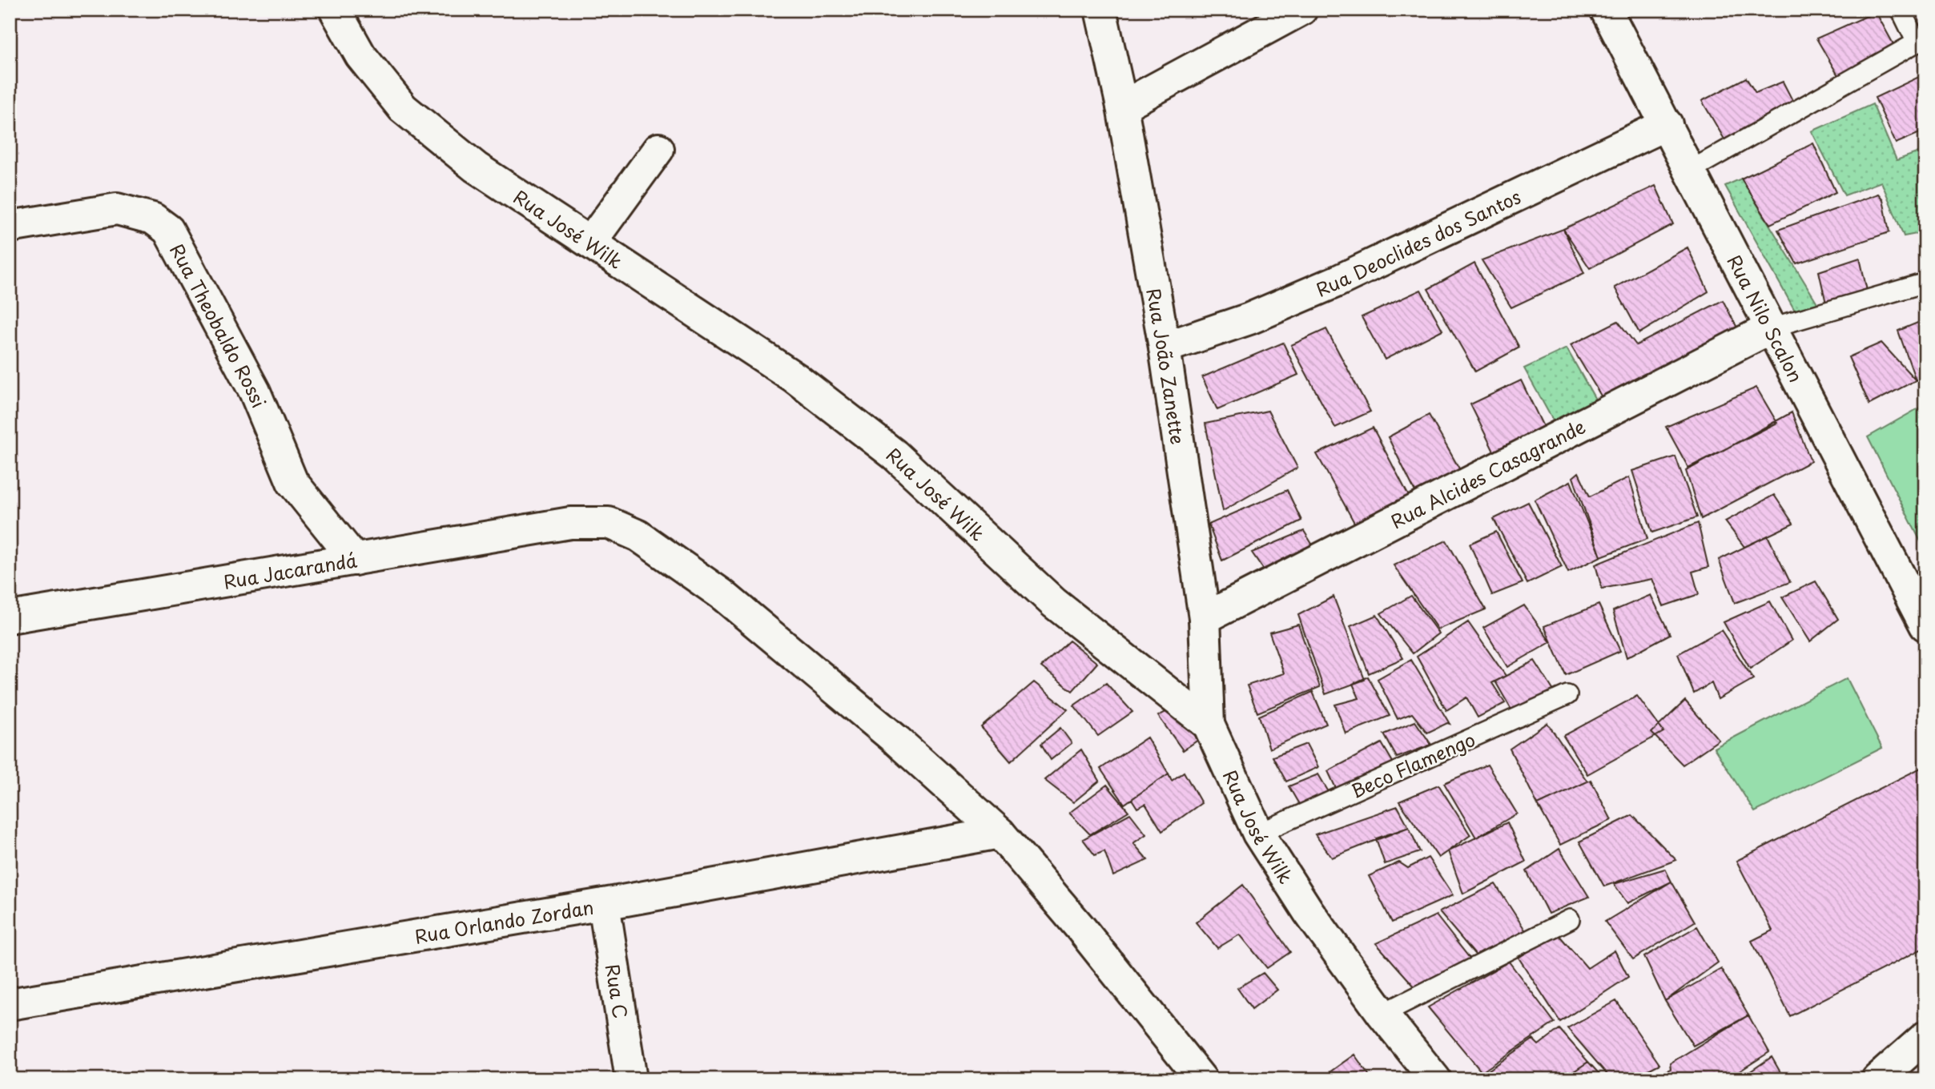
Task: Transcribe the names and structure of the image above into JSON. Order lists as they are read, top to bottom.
{
  "streets": {
    "street": [
      "Rua José Wilk",
      "Rua Deoclides dos Santos",
      "Rua Nilo Scalon",
      "Rua Theobaldo Rossi",
      "Rua João Zanette",
      "Rua Alcides Casagrande",
      "Rua Jacarandá",
      "Rua Orlando Zordan",
      "Rua C"
    ],
    "lane": ["Beco Flamengo"]
  },
  "crossings": [
    ["Rua José Wilk", "Rua João Zanette"],
    ["Rua José Wilk", "Beco Flamengo"],
    ["Rua Deoclides dos Santos", "Rua Nilo Scalon"],
    ["Rua Deoclides dos Santos", "Rua João Zanette"],
    ["Rua Nilo Scalon", "Rua Alcides Casagrande"],
    ["Rua Theobaldo Rossi", "Rua Jacarandá"],
    ["Rua João Zanette", "Rua Alcides Casagrande"],
    ["Rua Jacarandá", "Rua Orlando Zordan"],
    ["Rua Orlando Zordan", "Rua C"]
  ]
}
